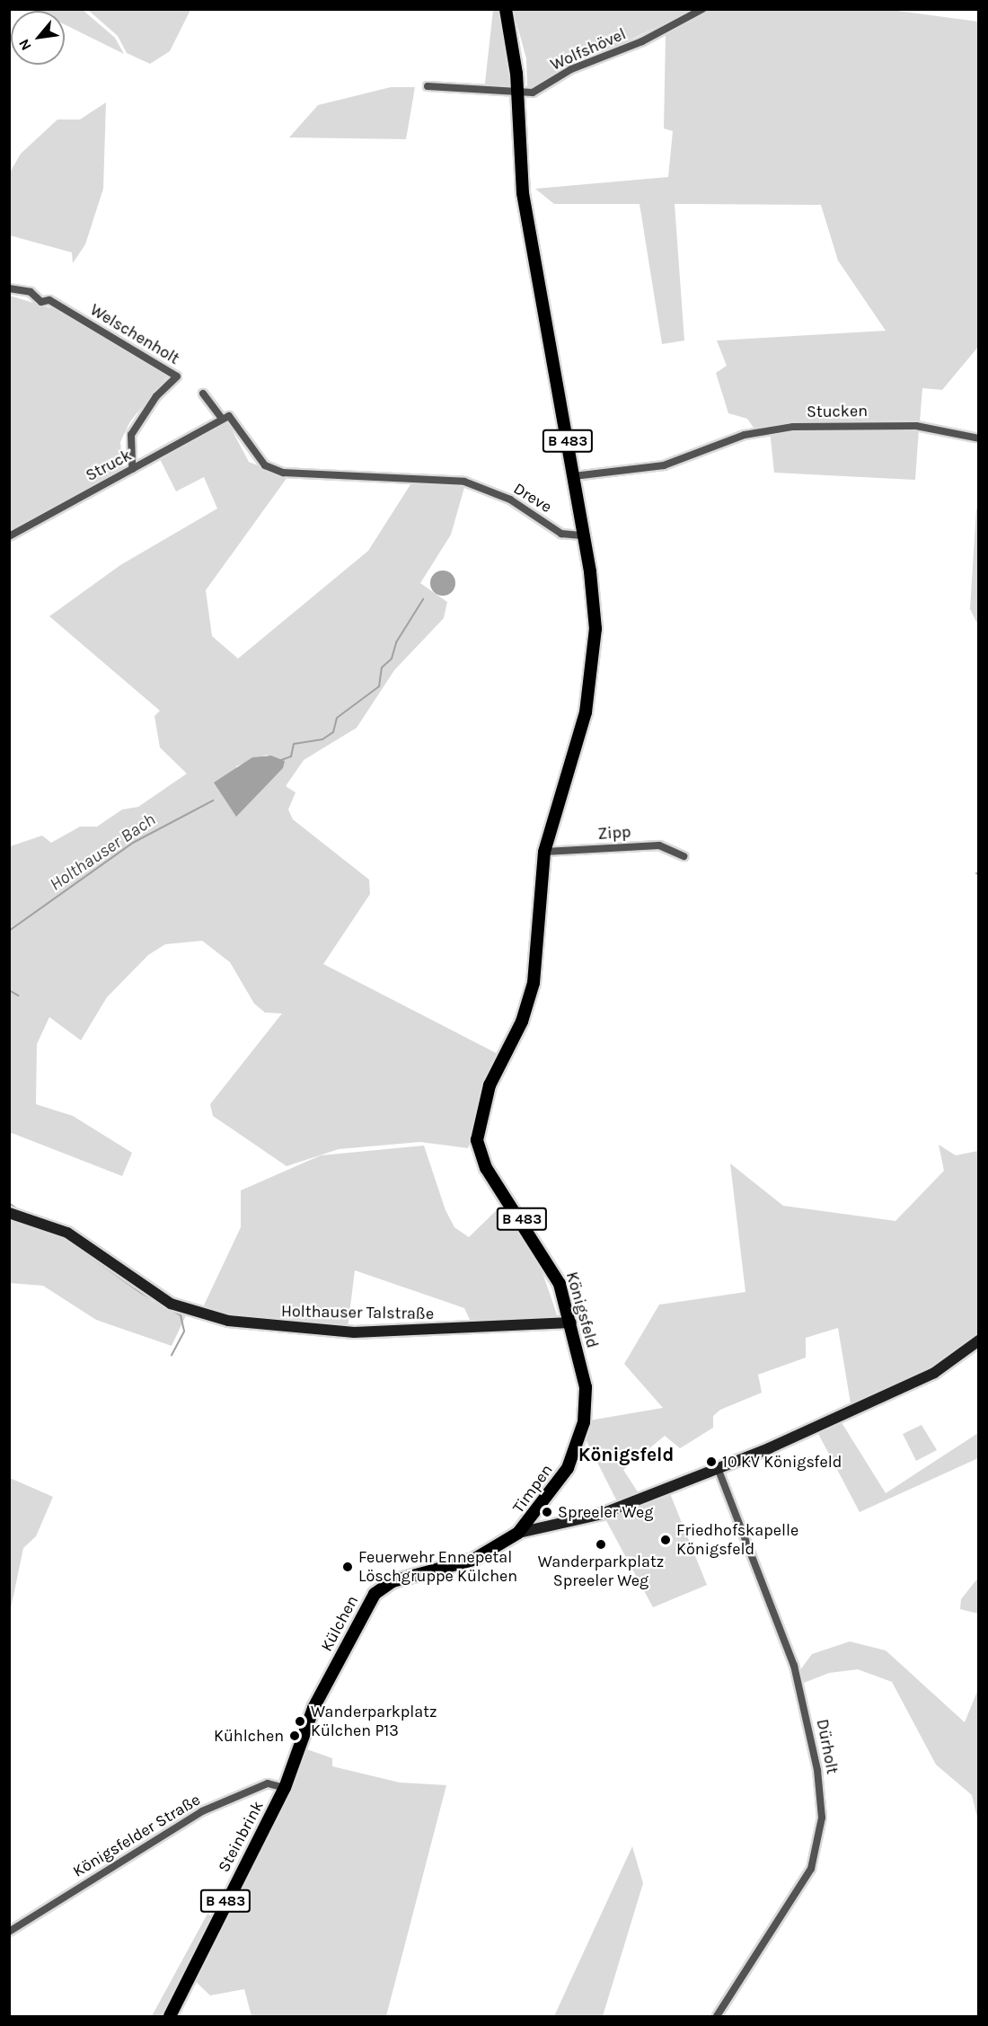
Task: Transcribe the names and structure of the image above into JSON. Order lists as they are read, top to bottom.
{
  "streets": {
    "main road": [
      "B 483",
      "Königsfeld",
      "Timpen",
      "Külchen",
      "Steinbrink"
    ],
    "street": [
      "Wolfshövel",
      "Welschenholt",
      "Stucken",
      "Struck",
      "Dreve",
      "Zipp",
      "Holthauser Talstraße",
      "Dürholt",
      "Königsfelder Straße"
    ]
  },
  "crossings": [
    ["Wolfshövel", "B 483"],
    ["Welschenholt", "Struck"],
    ["Stucken", "B 483"],
    ["B 483", "Dreve"],
    ["B 483", "Zipp"],
    ["B 483", "Königsfeld"],
    ["Struck", "Dreve"],
    ["Zipp", "Königsfeld"],
    ["Königsfeld", "Holthauser Talstraße"],
    ["Königsfeld", "Timpen"],
    ["Timpen", "Külchen"],
    ["Külchen", "Königsfelder Straße"],
    ["Külchen", "Steinbrink"],
    ["Königsfelder Straße", "Steinbrink"]
  ],
  "districts": ["Königsfeld"],
  "water": ["Holthauser Bach"],
  "places": [
    "10 KV Königsfeld",
    "Spreeler Weg",
    "Friedhofskapelle Königsfeld",
    "Wanderparkplatz Spreeler Weg",
    "Feuerwehr Ennepetal Löschgruppe Külchen",
    "Wanderparkplatz Külchen P13",
    "Kühlchen"
  ],
  "north": "bottom left"
}
